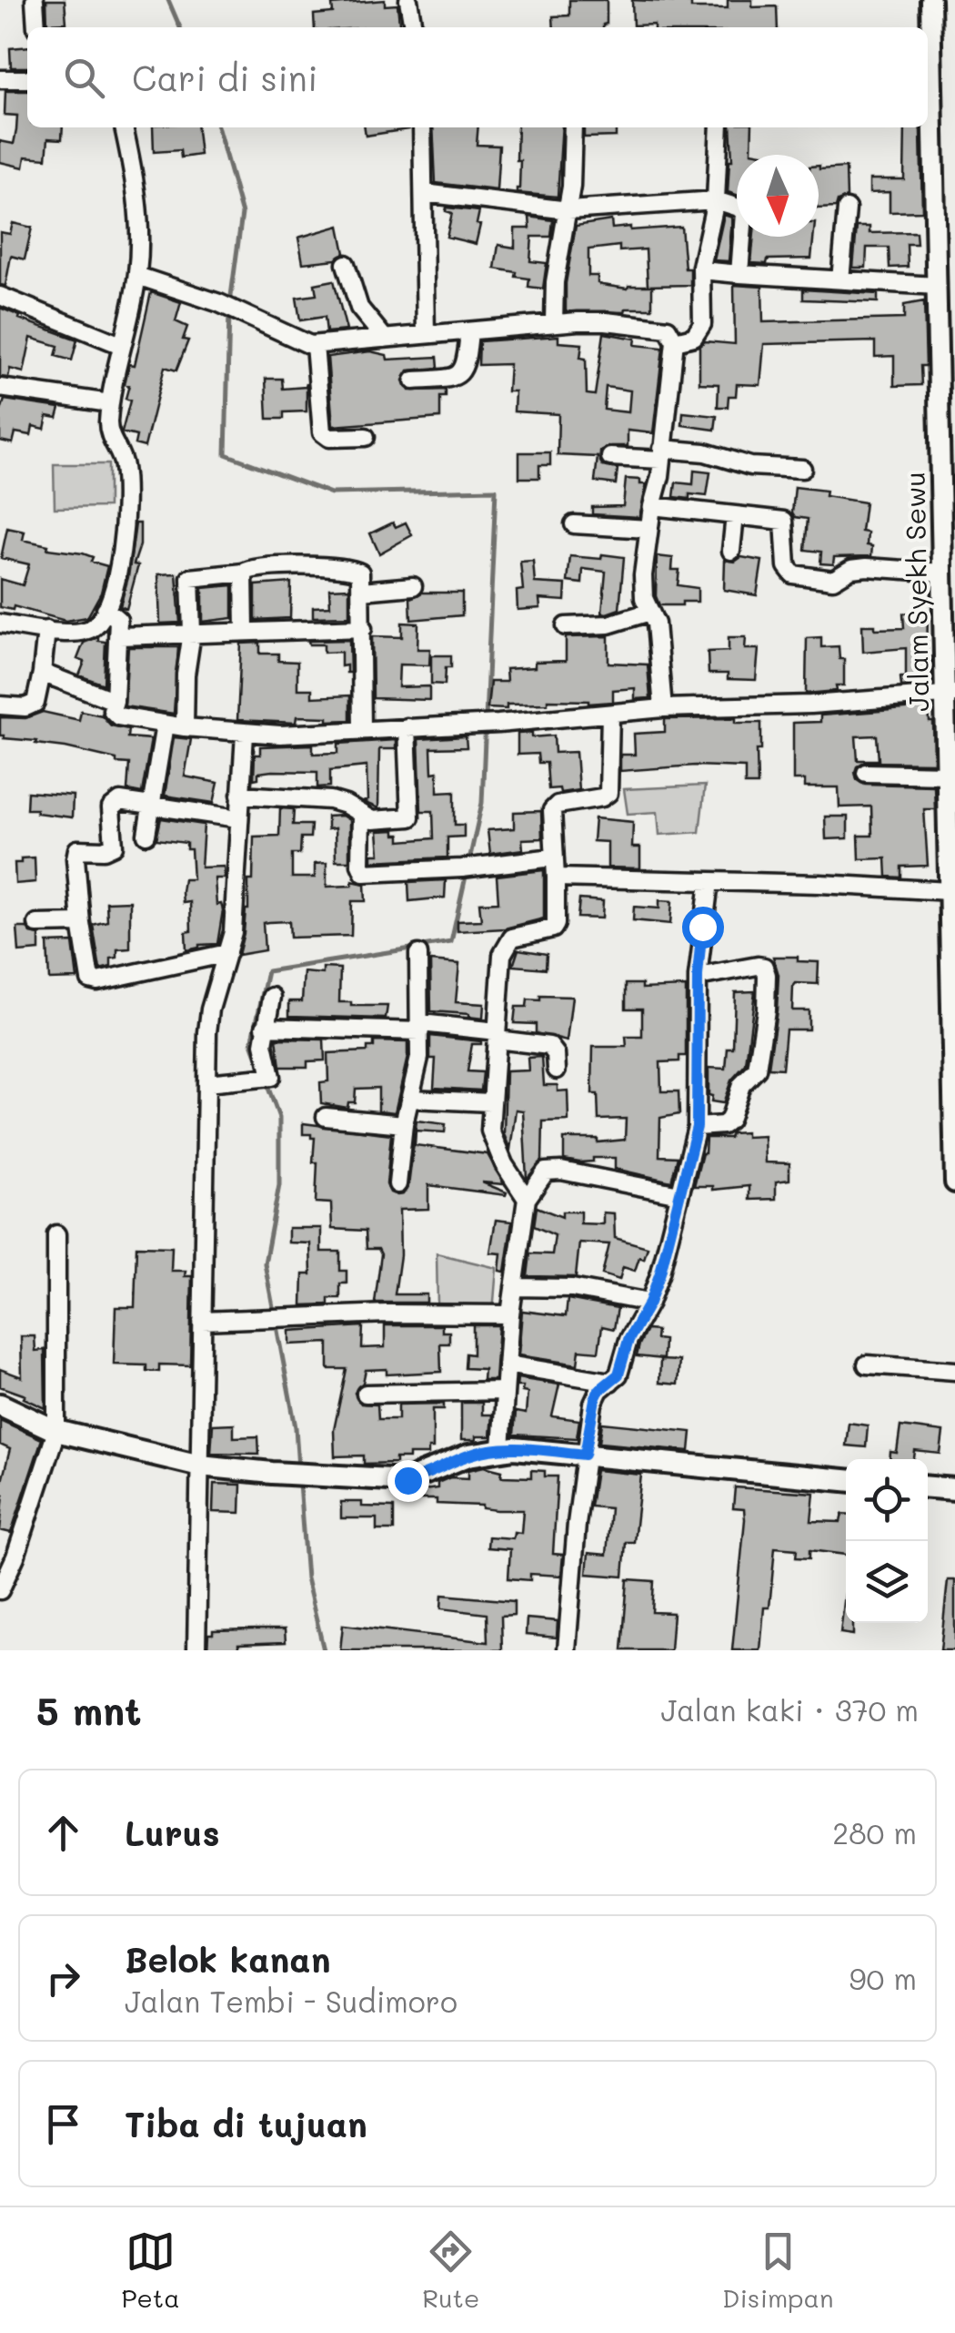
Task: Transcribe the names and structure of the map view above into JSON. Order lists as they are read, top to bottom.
{
  "streets": {
    "street": ["Jalam Syekh Sewu"]
  },
  "north": "bottom",
  "page": {
    "search": "Cari di sini",
    "heading": ["5 mnt", "Jalan kaki · 370 m"],
    "list": [
      ["Lurus", "280 m"],
      ["Belok kanan", "Jalan Tembi - Sudimoro", "90 m"],
      "Tiba di tujuan"
    ],
    "nav": ["Peta", "Rute", "Disimpan"]
  }
}
